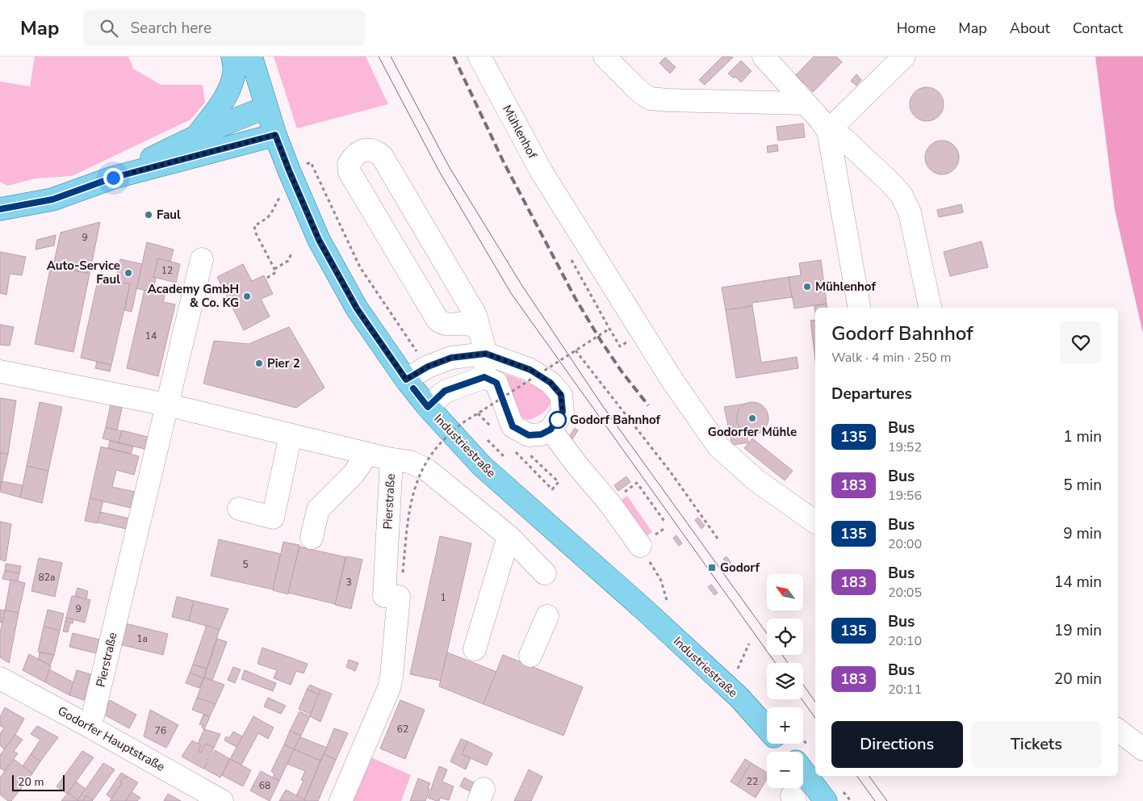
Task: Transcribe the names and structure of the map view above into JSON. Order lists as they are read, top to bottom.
{
  "streets": {
    "main road": ["Industriestraße"],
    "street": ["Mühlenhof", "Pierstraße", "Godorfer Hauptstraße"]
  },
  "crossings": [
    ["Pierstraße", "Godorfer Hauptstraße"]
  ],
  "places": {
    "other": [
      "Faul",
      "Auto-Service Faul",
      "Mühlenhof",
      "Academy GmbH & Co. KG",
      "Pier 2",
      "Godorfer Mühle",
      "Godorf Bahnhof"
    ],
    "transit": ["Godorf"]
  },
  "lines": ["bus line 135"],
  "house_numbers": [
    "9",
    "12",
    "14",
    "5",
    "82a",
    "3",
    "1",
    "9",
    "1a",
    "62",
    "76",
    "22",
    "68"
  ],
  "scale_bar": "20 m",
  "north": "top left",
  "page": {
    "header": "Map",
    "search": "Search here",
    "nav": [
      "Home",
      "Map",
      "About",
      "Contact"
    ],
    "heading": [
      ["Godorf Bahnhof", "Walk · 4 min · 250 m"],
      "Departures"
    ],
    "list": [
      {
        "mark": "135",
        "name": "Bus",
        "note": "19:52",
        "value": "1 min"
      },
      {
        "mark": "183",
        "name": "Bus",
        "note": "19:56",
        "value": "5 min"
      },
      {
        "mark": "135",
        "name": "Bus",
        "note": "20:00",
        "value": "9 min"
      },
      {
        "mark": "183",
        "name": "Bus",
        "note": "20:05",
        "value": "14 min"
      },
      {
        "mark": "135",
        "name": "Bus",
        "note": "20:10",
        "value": "19 min"
      },
      {
        "mark": "183",
        "name": "Bus",
        "note": "20:11",
        "value": "20 min"
      }
    ],
    "map_buttons": ["+", "−"],
    "buttons": ["Directions", "Tickets"],
    "scale": "20 m"
  }
}
